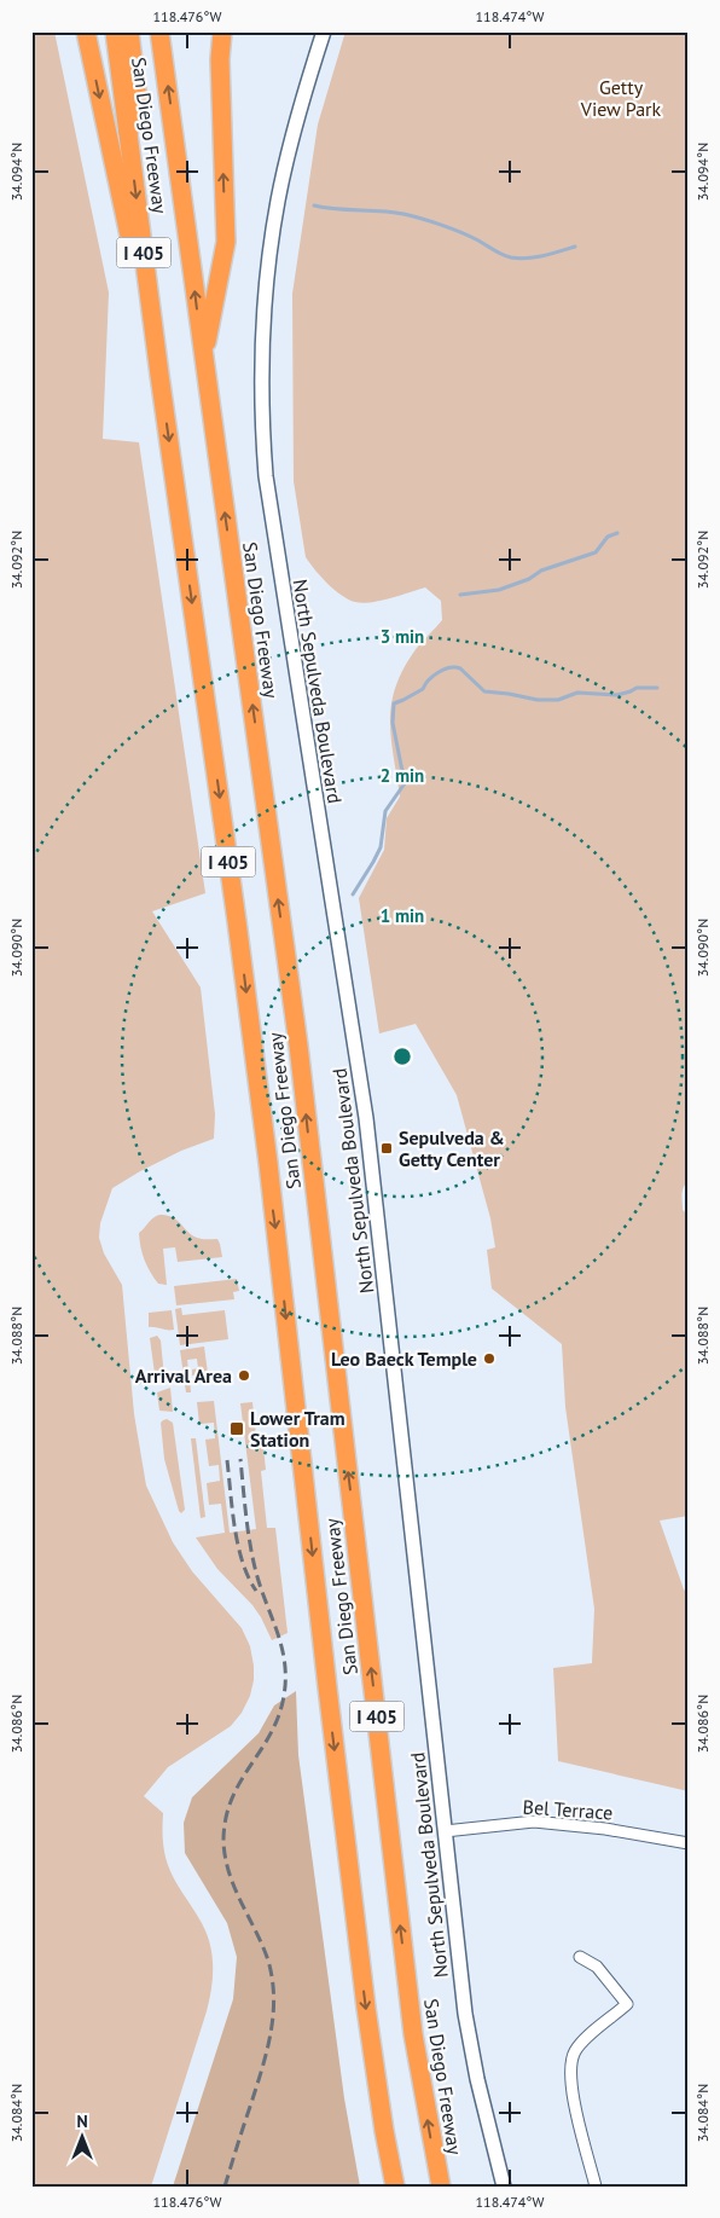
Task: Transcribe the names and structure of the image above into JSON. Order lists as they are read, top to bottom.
{
  "streets": {
    "highway": ["San Diego Freeway", "I 405"],
    "main road": ["North Sepulveda Boulevard"],
    "street": ["Bel Terrace"]
  },
  "crossings": [
    ["North Sepulveda Boulevard", "Bel Terrace"]
  ],
  "parks": ["Getty View Park"],
  "places": {
    "transit": ["Sepulveda & Getty Center", "Lower Tram Station"],
    "other": ["Leo Baeck Temple", "Arrival Area"]
  },
  "north": "top",
  "coordinates": [
    "118.476°W",
    "118.474°W",
    "34.094°N",
    "34.092°N",
    "34.090°N",
    "34.088°N",
    "34.086°N",
    "34.084°N"
  ],
  "rings": ["3 min", "2 min", "1 min"]
}
